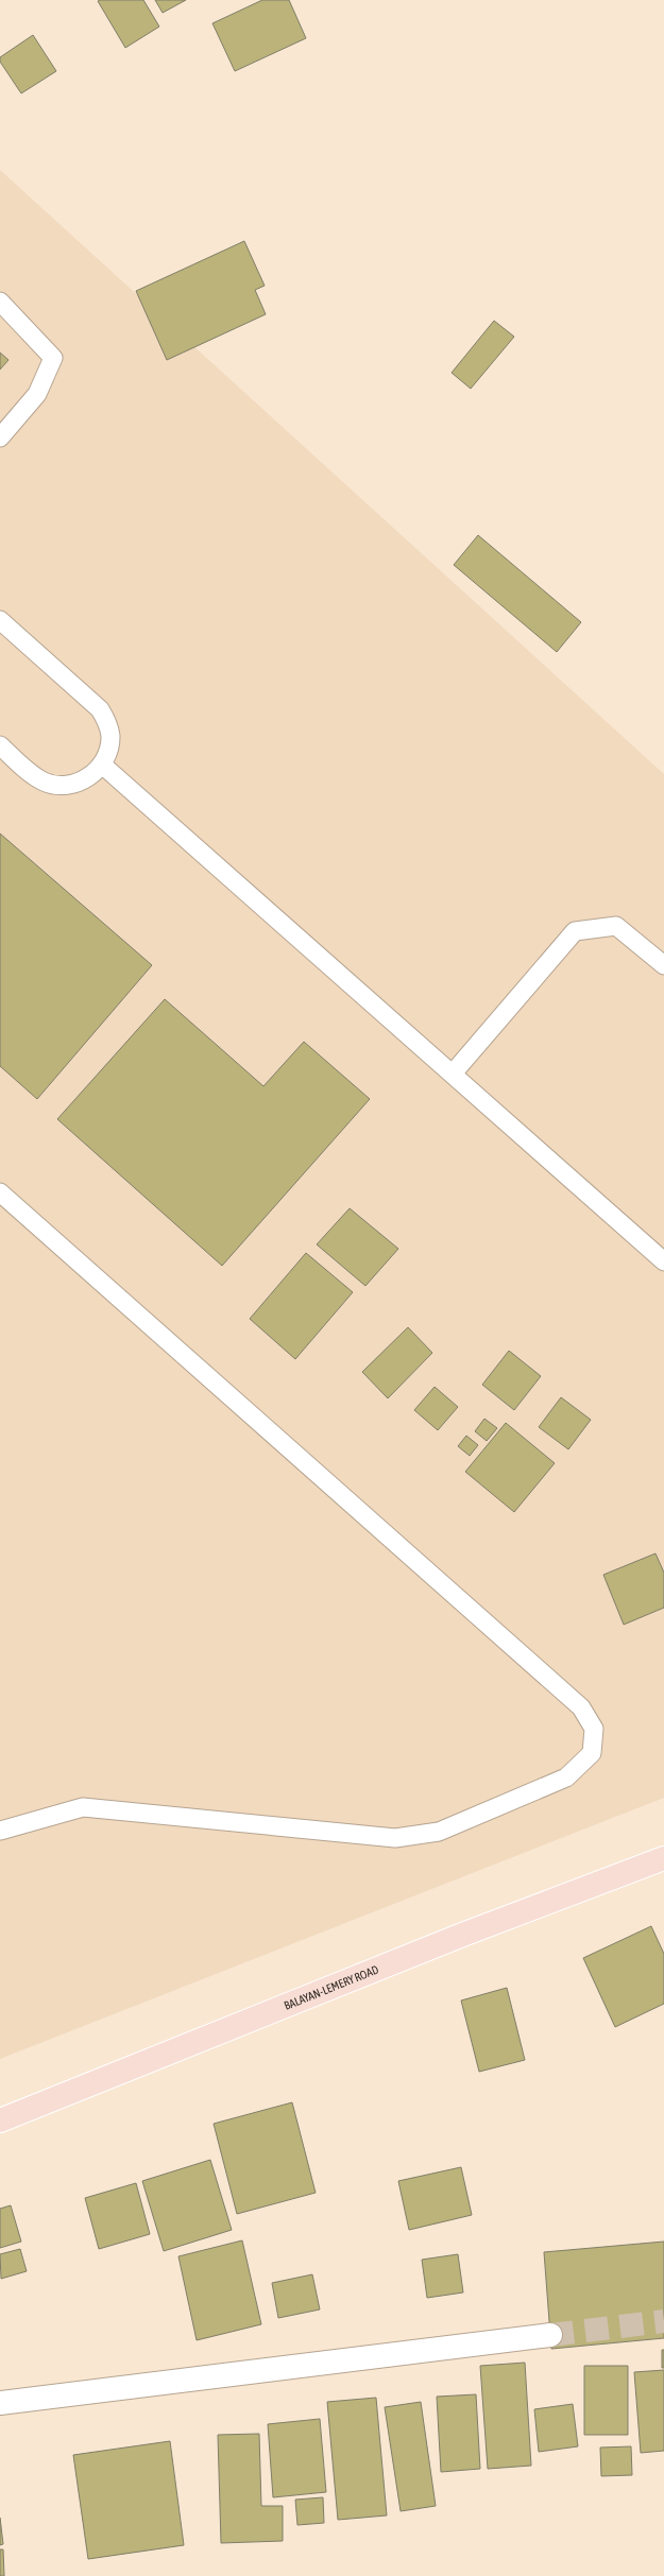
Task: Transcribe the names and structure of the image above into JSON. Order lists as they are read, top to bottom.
{
  "streets": {
    "main road": ["BALAYAN-LEMERY ROAD"]
  }
}
